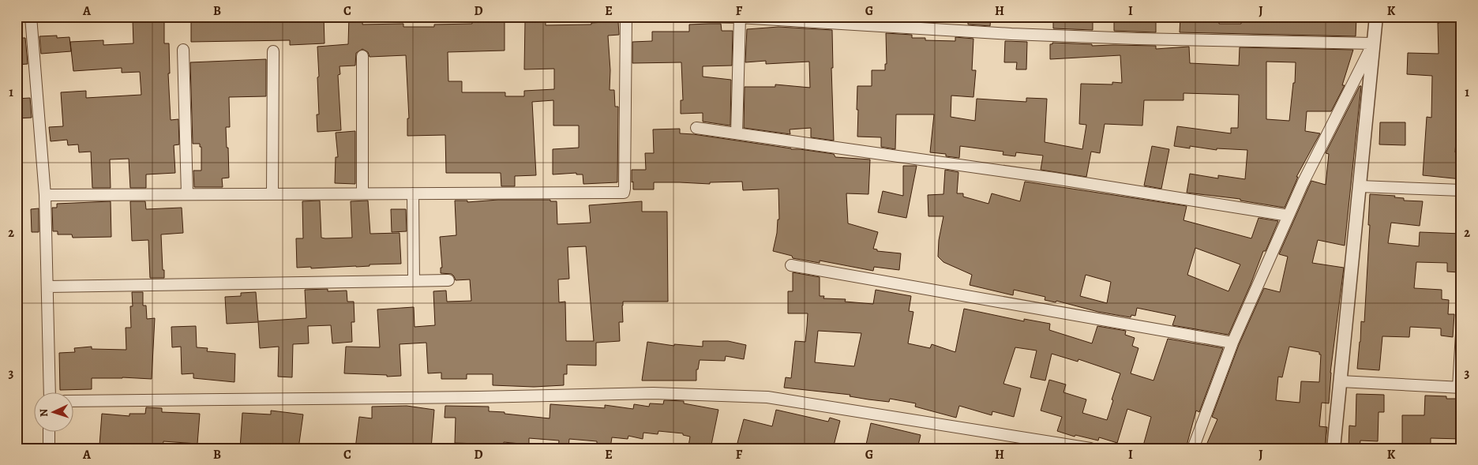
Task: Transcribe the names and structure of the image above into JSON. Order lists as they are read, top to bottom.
{
  "north": "left",
  "grid": {
    "columns": [
      "A",
      "B",
      "C",
      "D",
      "E",
      "F",
      "G",
      "H",
      "I",
      "J",
      "K"
    ],
    "rows": ["1", "2", "3"]
  }
}
